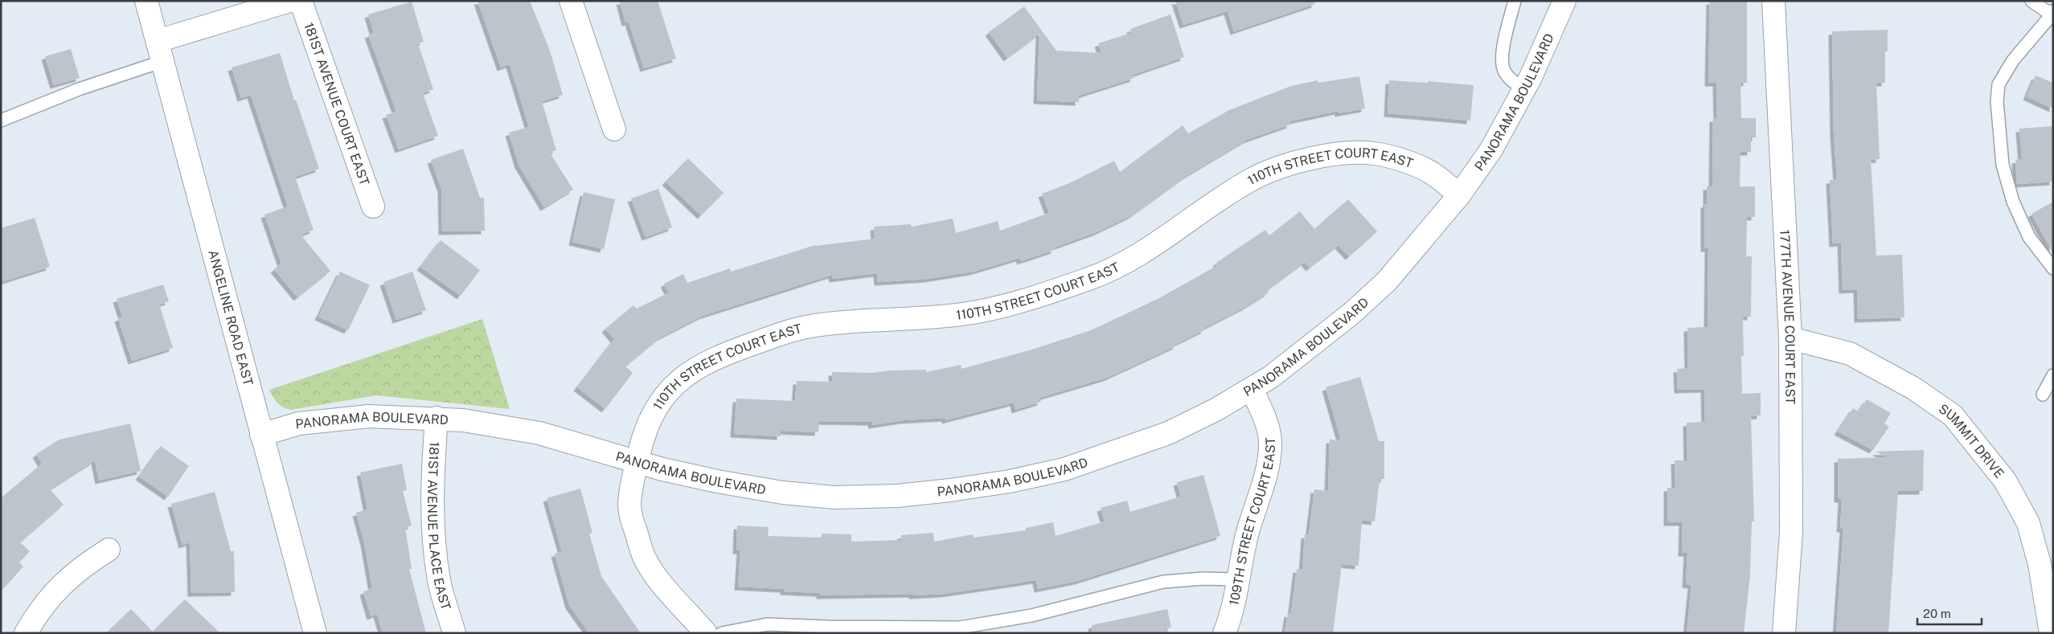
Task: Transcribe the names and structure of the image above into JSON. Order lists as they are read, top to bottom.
{
  "streets": {
    "street": [
      "PANORAMA BOULEVARD",
      "181ST AVENUE COURT EAST",
      "110TH STREET COURT EAST",
      "ANGELINE ROAD EAST",
      "177TH AVENUE COURT EAST",
      "SUMMIT DRIVE",
      "109TH STREET COURT EAST",
      "181ST AVENUE PLACE EAST"
    ]
  },
  "crossings": [
    ["PANORAMA BOULEVARD", "110TH STREET COURT EAST"],
    ["PANORAMA BOULEVARD", "ANGELINE ROAD EAST"],
    ["PANORAMA BOULEVARD", "109TH STREET COURT EAST"],
    ["PANORAMA BOULEVARD", "181ST AVENUE PLACE EAST"],
    ["177TH AVENUE COURT EAST", "SUMMIT DRIVE"]
  ],
  "scale_bar": "20 m"
}
